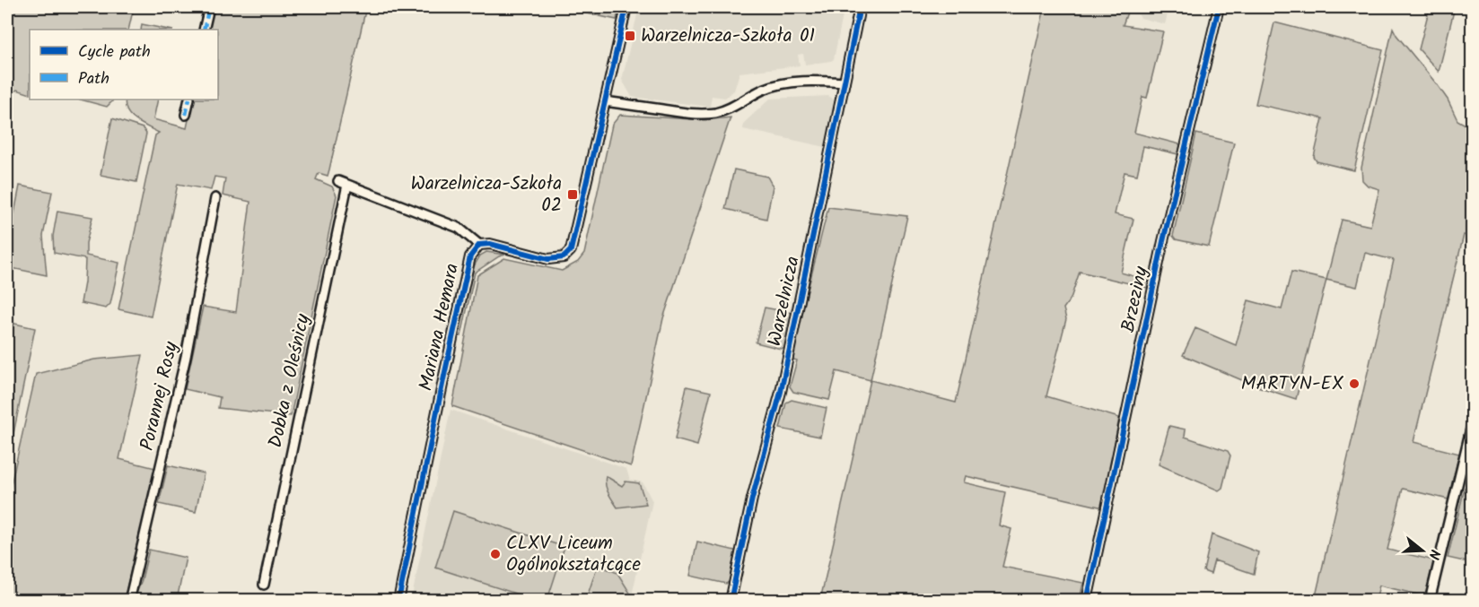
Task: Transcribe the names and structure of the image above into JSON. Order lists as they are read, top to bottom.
{
  "streets": {
    "street": [
      "Brzeziny",
      "Warzelnicza",
      "Mariana Hemara",
      "Dobka z Oleśnicy",
      "Porannej Rosy"
    ]
  },
  "places": {
    "transit": ["Warzelnicza-Szkoła 01", "Warzelnicza-Szkoła 02"],
    "other": ["MARTYN-EX", "CLXV Liceum Ogólnokształcące"]
  },
  "legend": ["Cycle path", "Path"],
  "north": "right"
}
